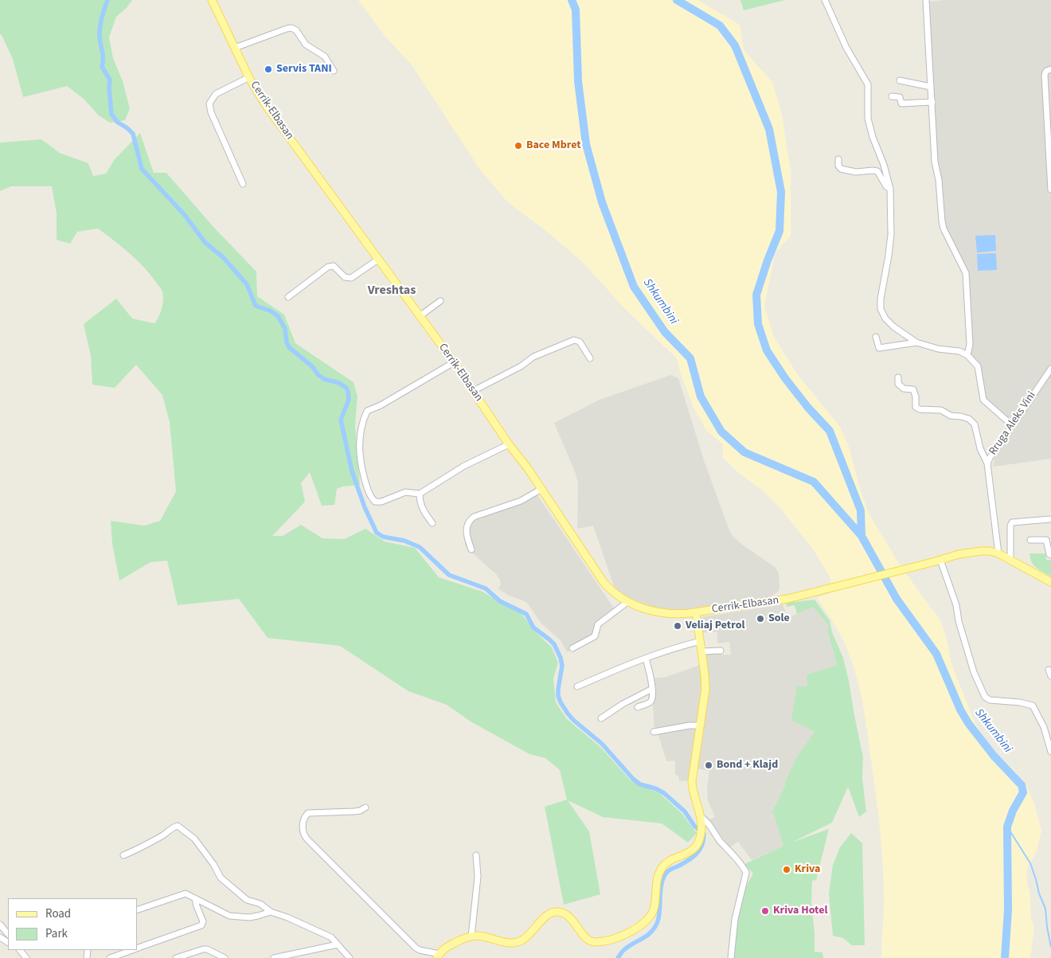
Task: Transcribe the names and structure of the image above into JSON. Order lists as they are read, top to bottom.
{
  "streets": {
    "main road": ["Cerrik-Elbasan"],
    "street": ["Rruga Aleks Vini"]
  },
  "districts": ["Vreshtas"],
  "water": ["Shkumbini"],
  "places": [
    "Servis TANI",
    "Bace Mbret",
    "Sole",
    "Veliaj Petrol",
    "Bond + Klajd",
    "Kriva",
    "Kriva Hotel"
  ],
  "legend": ["Road", "Park"]
}
